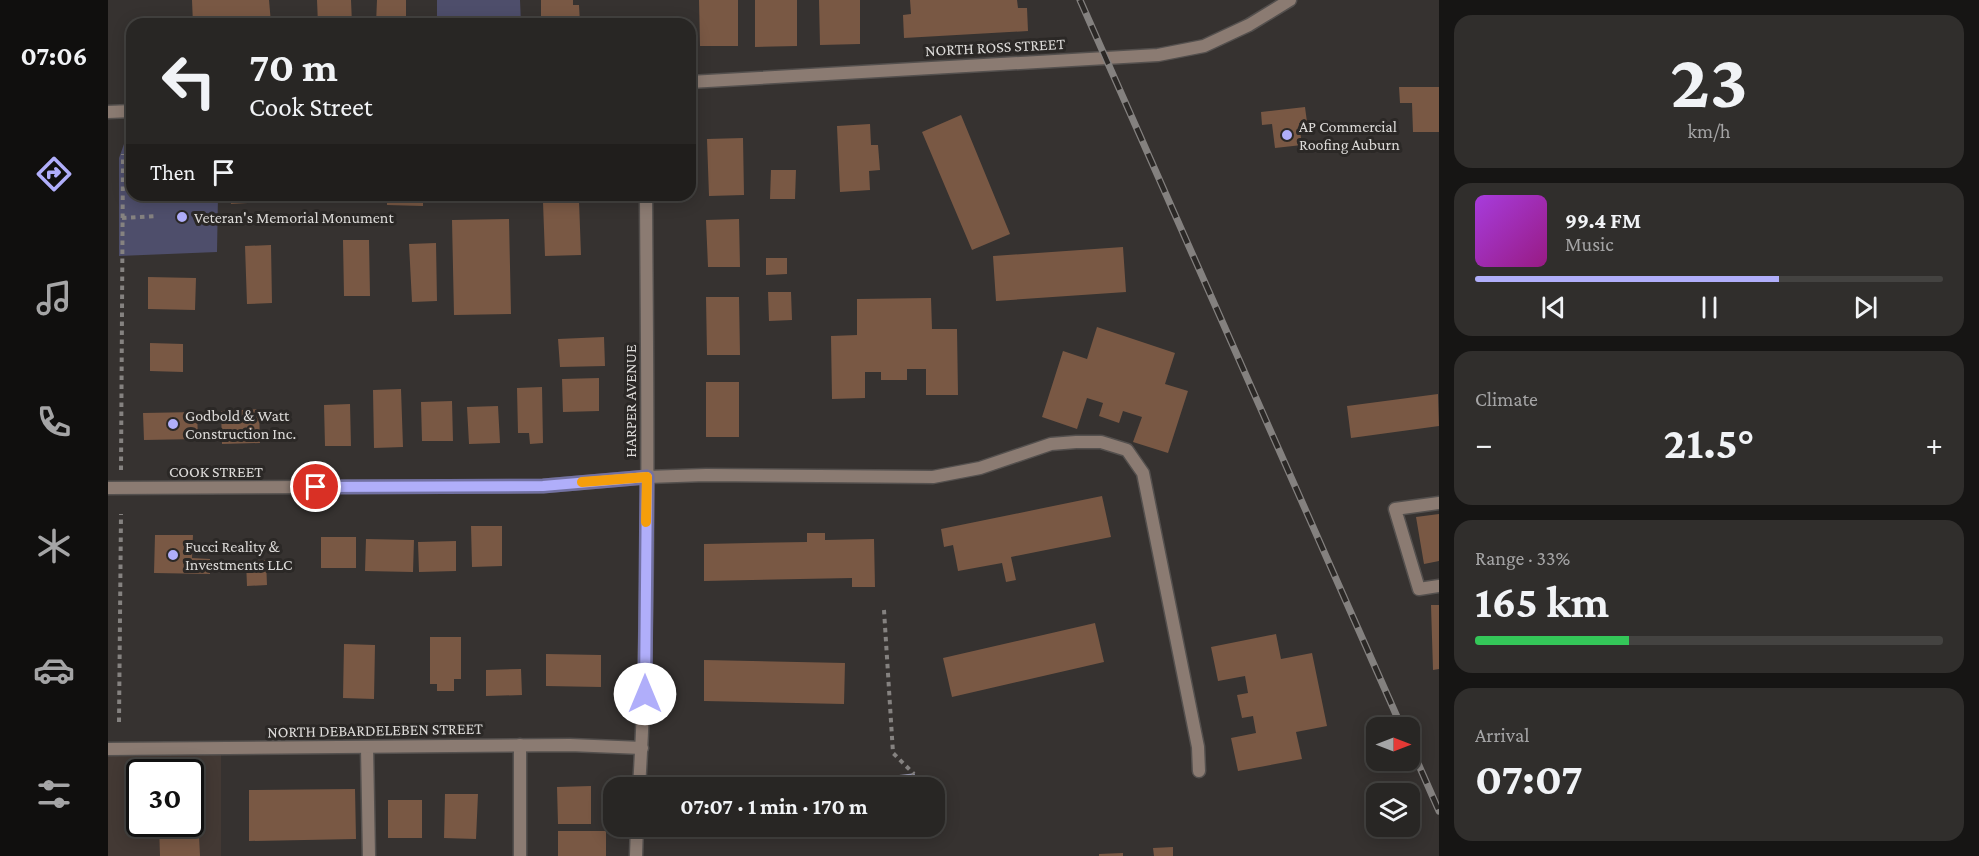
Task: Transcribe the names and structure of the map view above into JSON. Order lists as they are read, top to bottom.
{
  "streets": {
    "street": [
      "NORTH ROSS STREET",
      "HARPER AVENUE",
      "COOK STREET",
      "NORTH DEBARDELEBEN STREET"
    ]
  },
  "crossings": [
    ["HARPER AVENUE", "COOK STREET"],
    ["HARPER AVENUE", "NORTH DEBARDELEBEN STREET"]
  ],
  "places": [
    "AP Commercial Roofing Auburn",
    "Veteran's Memorial Monument",
    "Godbold & Watt Construction Inc.",
    "Fucci Reality & Investments LLC"
  ],
  "north": "right",
  "page": {
    "tabs": "07:06",
    "tile": [
      ["23", "km/h"],
      "Climate",
      ["Range · 33%", "165 km"],
      ["Arrival", "07:07"]
    ],
    "turn": ["70 m", "Cook Street"],
    "then": "Then",
    "song": ["99.4 FM", "Music"],
    "heat": ["−", "21.5°", "+"],
    "limit": "30",
    "trip": "07:07 · 1 min · 170 m"
  }
}
